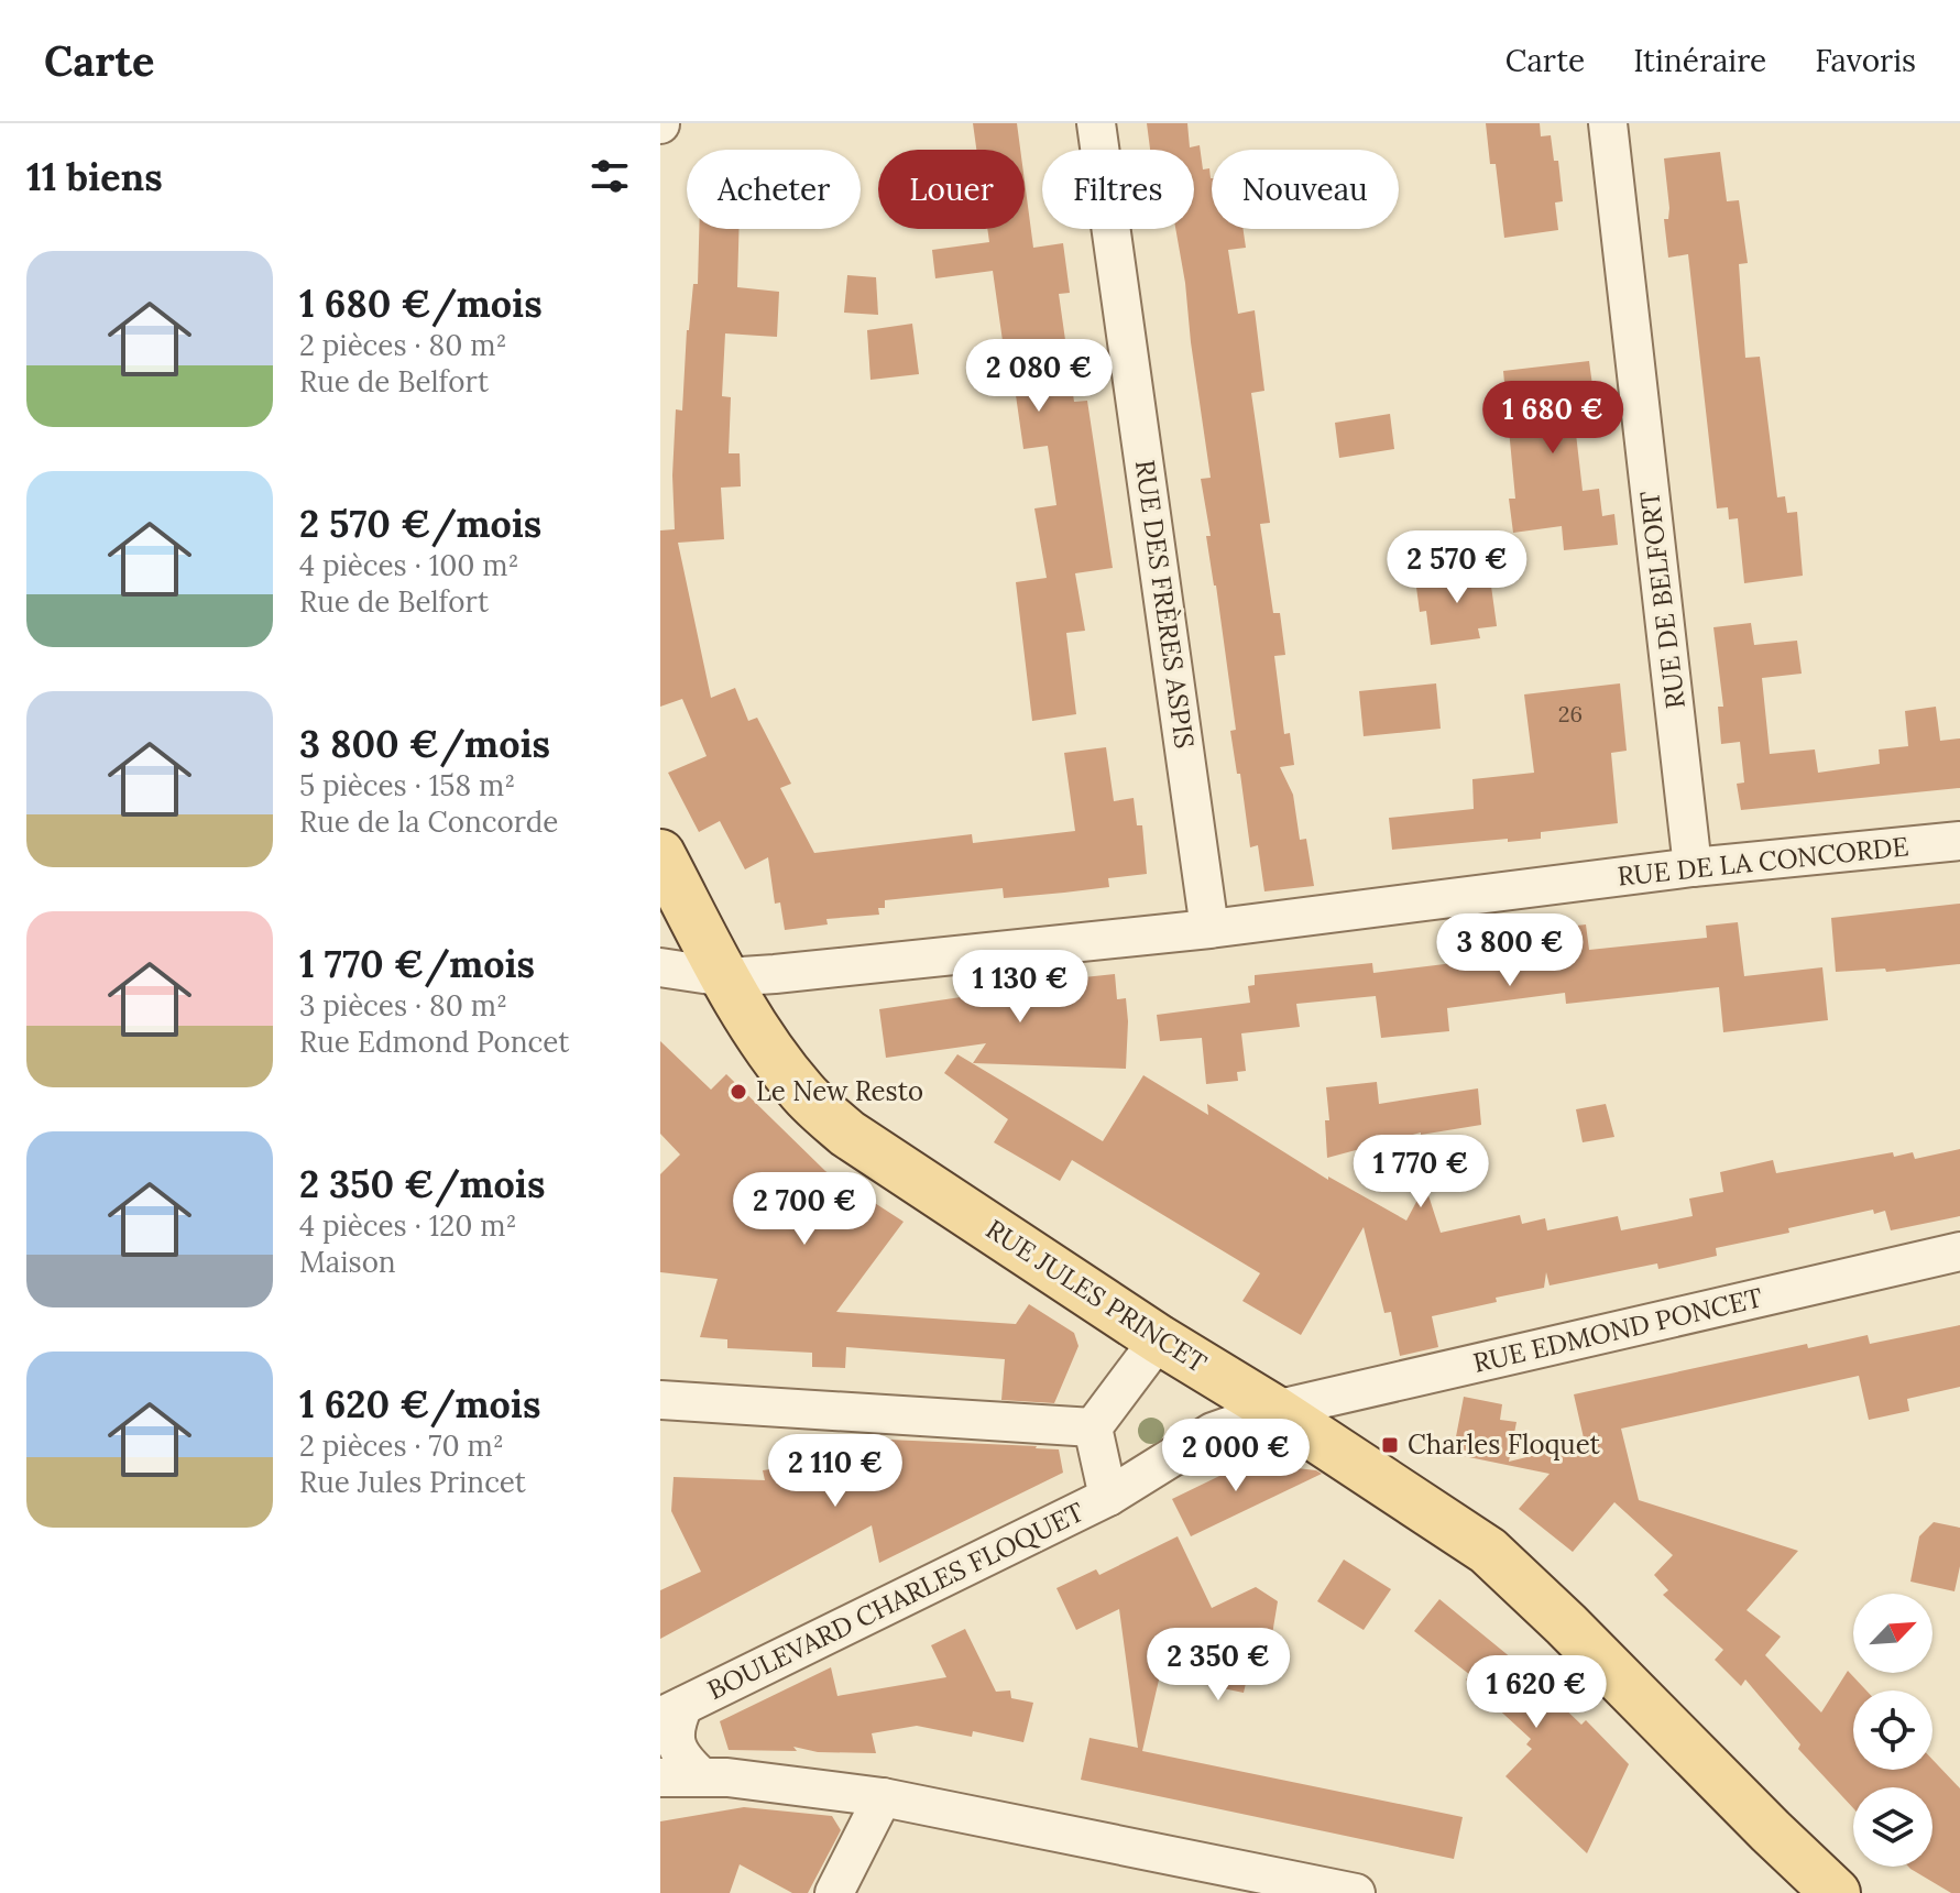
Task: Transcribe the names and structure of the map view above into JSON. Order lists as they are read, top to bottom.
{
  "streets": {
    "main road": ["RUE JULES PRINCET"],
    "street": [
      "RUE DE BELFORT",
      "RUE DES FRÈRES ASPIS",
      "RUE DE LA CONCORDE",
      "RUE EDMOND PONCET",
      "BOULEVARD CHARLES FLOQUET"
    ]
  },
  "crossings": [
    ["RUE DE BELFORT", "RUE DE LA CONCORDE"],
    ["RUE DES FRÈRES ASPIS", "RUE DE LA CONCORDE"],
    ["RUE DE LA CONCORDE", "RUE JULES PRINCET"],
    ["RUE JULES PRINCET", "RUE EDMOND PONCET"],
    ["RUE JULES PRINCET", "BOULEVARD CHARLES FLOQUET"],
    ["RUE EDMOND PONCET", "BOULEVARD CHARLES FLOQUET"]
  ],
  "places": {
    "other": ["Le New Resto"],
    "transit": ["Charles Floquet"]
  },
  "house_numbers": ["26"],
  "north": "top right",
  "page": {
    "header": "Carte",
    "nav": ["Carte", "Itinéraire", "Favoris"],
    "heading": "11 biens",
    "chip": [
      "Acheter",
      "Louer",
      "Filtres",
      "Nouveau"
    ],
    "list": [
      {
        "name": "1 680 €/mois",
        "note": "2 pièces · 80 m² · Rue de Belfort"
      },
      {
        "name": "2 570 €/mois",
        "note": "4 pièces · 100 m² · Rue de Belfort"
      },
      {
        "name": "3 800 €/mois",
        "note": "5 pièces · 158 m² · Rue de la Concorde"
      },
      {
        "name": "1 770 €/mois",
        "note": "3 pièces · 80 m² · Rue Edmond Poncet"
      },
      {
        "name": "2 350 €/mois",
        "note": "4 pièces · 120 m² · Maison"
      },
      {
        "name": "1 620 €/mois",
        "note": "2 pièces · 70 m² · Rue Jules Princet"
      }
    ],
    "price": [
      "2 080 €",
      "1 680 €",
      "2 570 €",
      "3 800 €",
      "1 130 €",
      "1 770 €",
      "2 700 €",
      "2 000 €",
      "2 110 €",
      "2 350 €",
      "1 620 €"
    ]
  }
}
